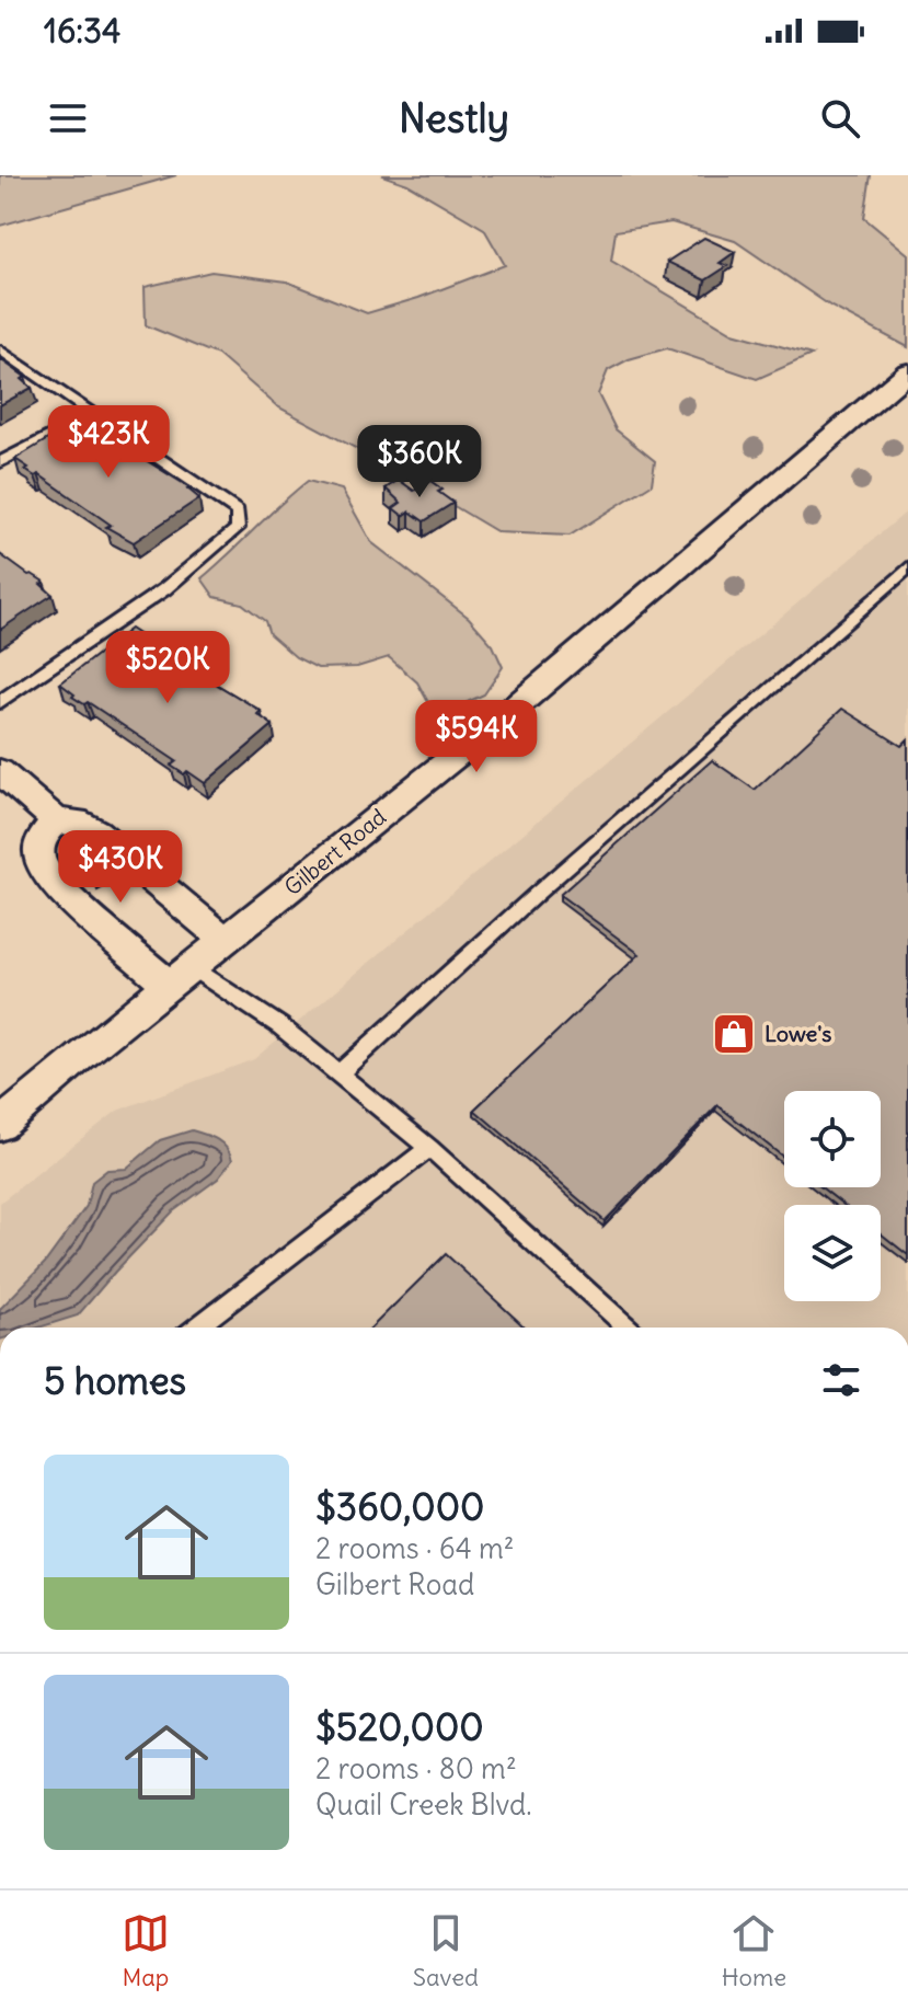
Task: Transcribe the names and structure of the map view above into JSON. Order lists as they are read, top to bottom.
{
  "streets": {
    "street": ["Gilbert Road"]
  },
  "places": {
    "shop": ["Lowe's"]
  },
  "page": {
    "status": "16:34",
    "header": "Nestly",
    "price": [
      "$423K",
      "$360K",
      "$520K",
      "$594K",
      "$430K"
    ],
    "heading": "5 homes",
    "list": [
      {
        "name": "$360,000",
        "note": "2 rooms · 64 m² · Gilbert Road"
      },
      {
        "name": "$520,000",
        "note": "2 rooms · 80 m² · Quail Creek Blvd."
      }
    ],
    "tabs": ["Map", "Saved", "Home"]
  }
}
